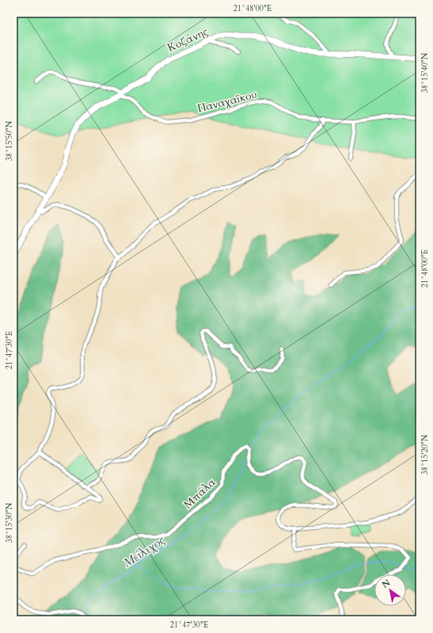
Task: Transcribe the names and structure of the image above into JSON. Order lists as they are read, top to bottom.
{
  "streets": {
    "street": ["Κοζάνης", "Παναχαϊκου", "Μπάλα"]
  },
  "crossings": [
    ["Κοζάνης", "Παναχαϊκου"]
  ],
  "water": ["Μείλιχος"],
  "north": "top left",
  "coordinates": [
    "21°48'00\"E",
    "38°15'40\"N",
    "38°15'50\"N",
    "21°47'30\"E",
    "38°15'20\"N",
    "38°15'30\"N"
  ]
}
